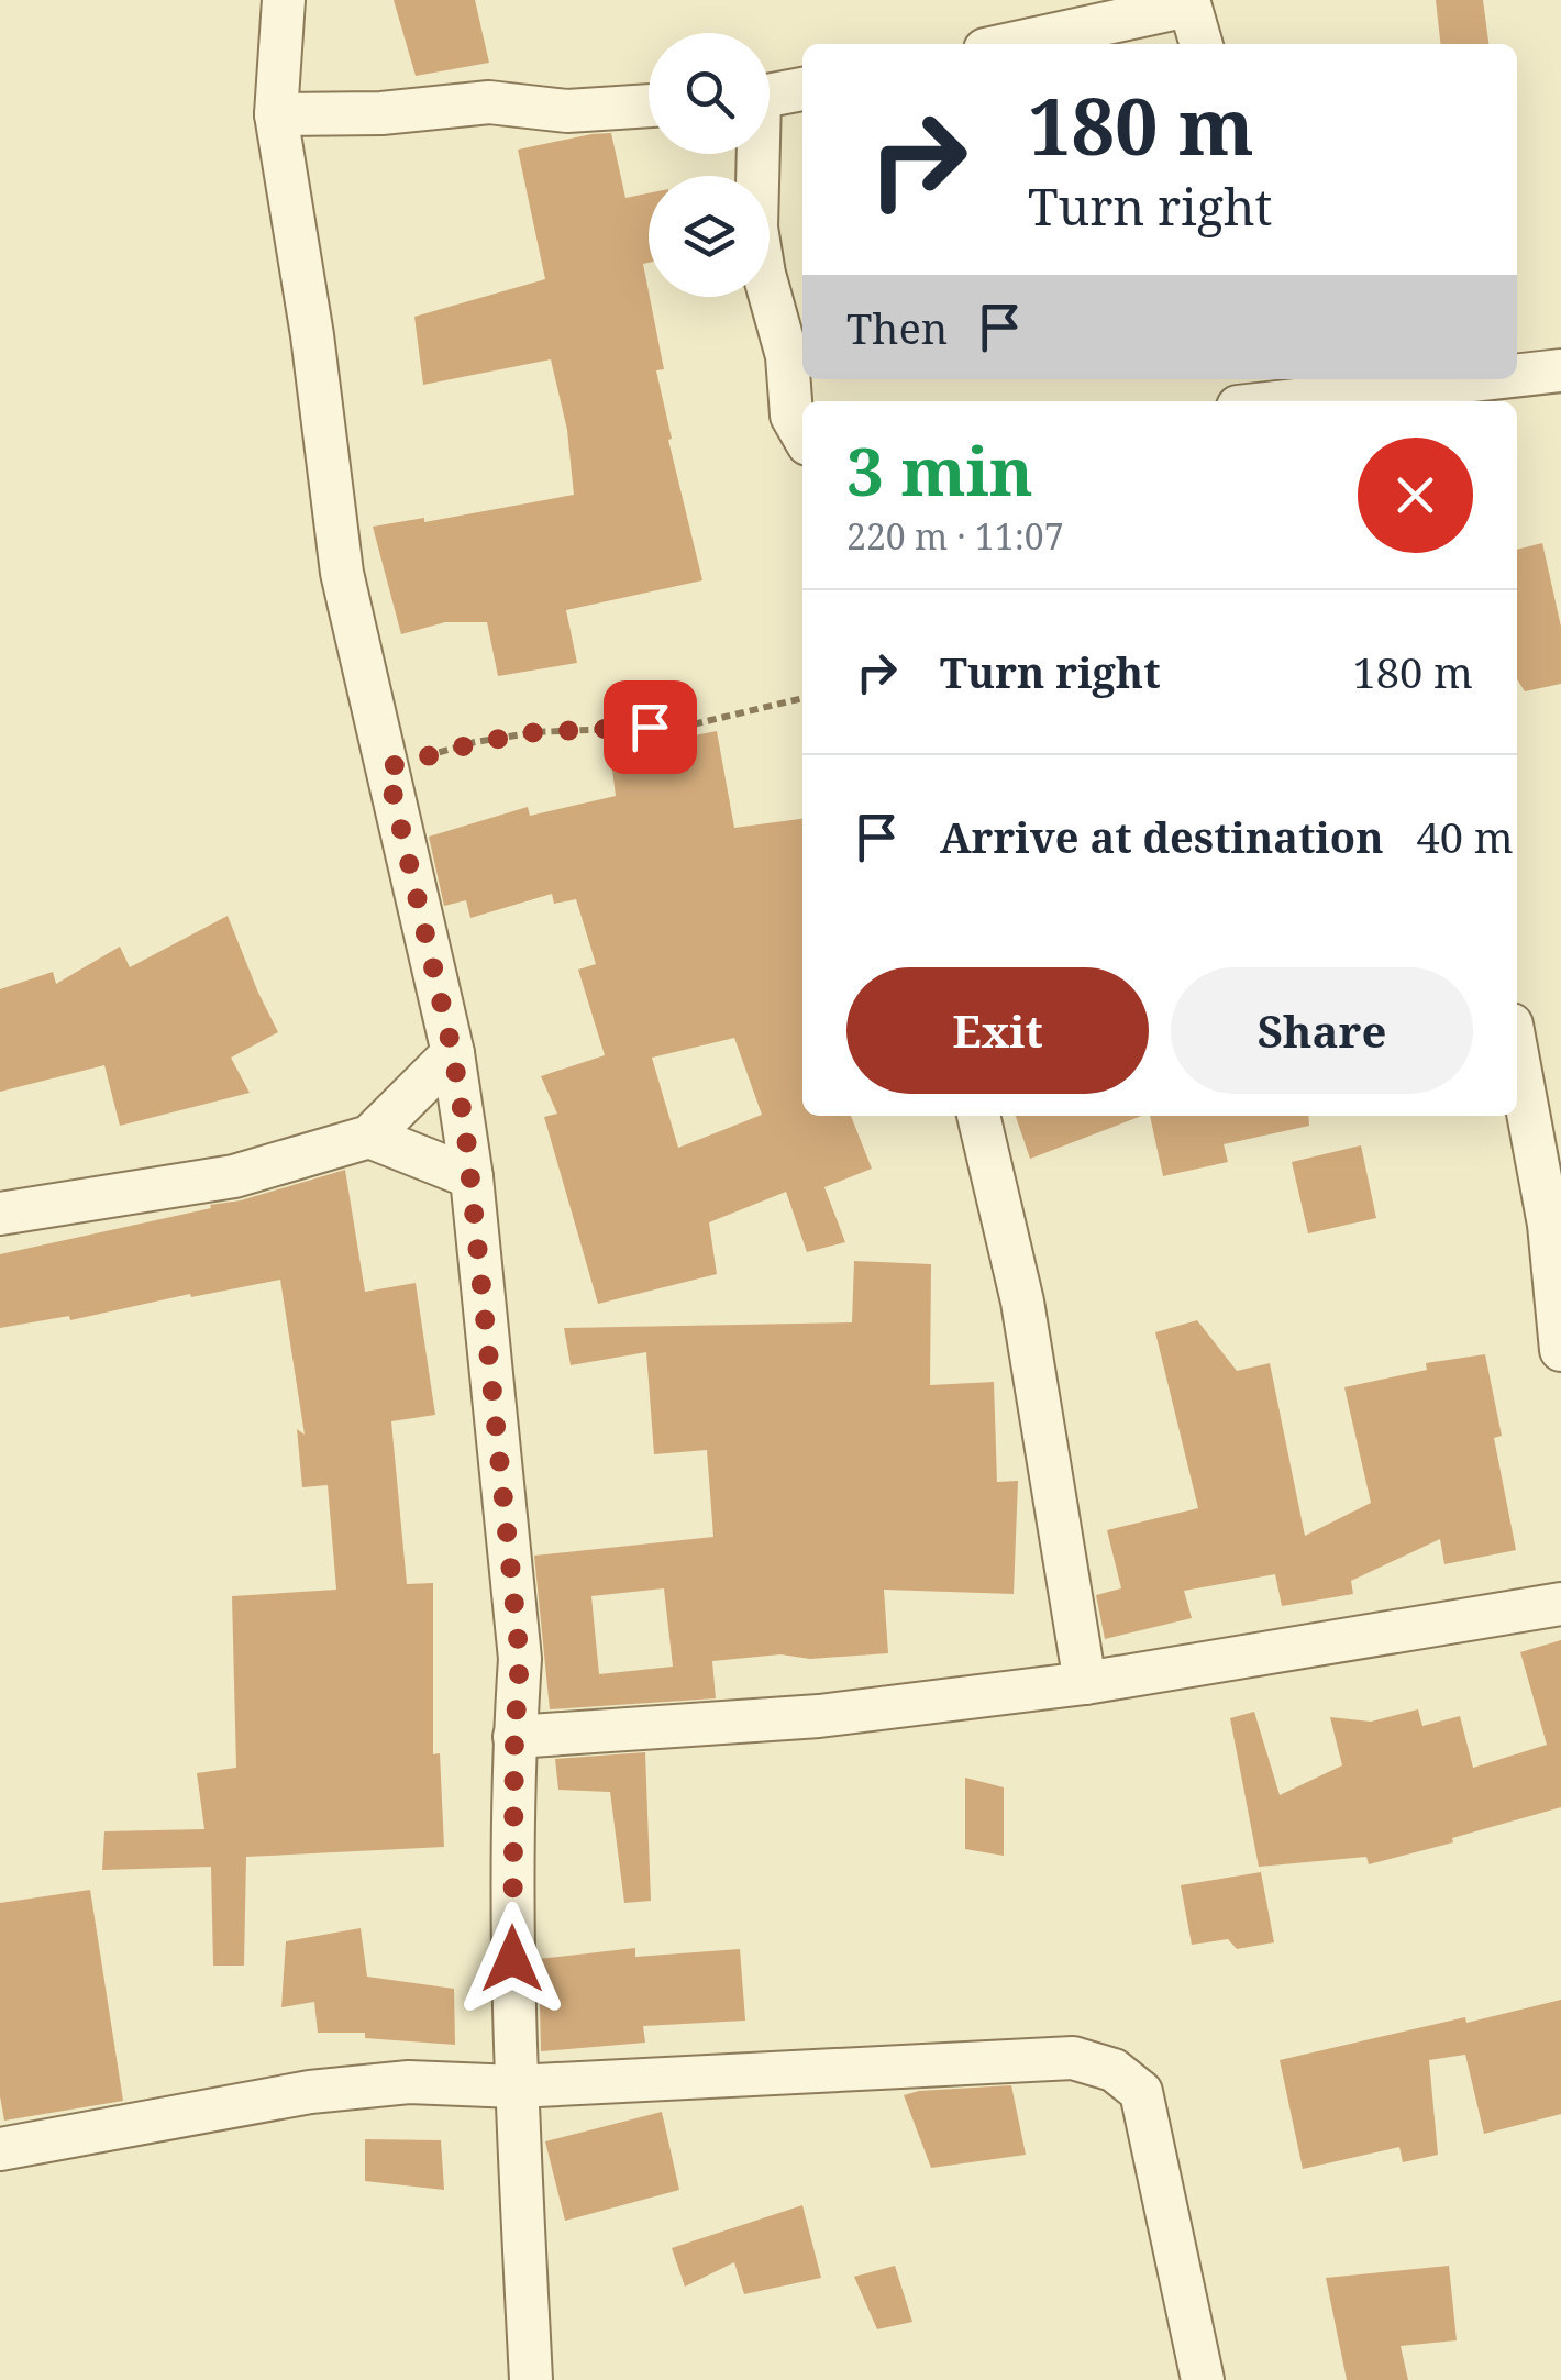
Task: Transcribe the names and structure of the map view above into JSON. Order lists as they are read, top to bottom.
{
  "page": {
    "turn": ["180 m", "Turn right"],
    "then": "Then",
    "heading": ["3 min", "220 m · 11:07"],
    "list": [
      {
        "name": "Turn right",
        "value": "180 m"
      },
      {
        "name": "Arrive at destination",
        "value": "40 m"
      }
    ],
    "buttons": ["Exit", "Share"]
  }
}
